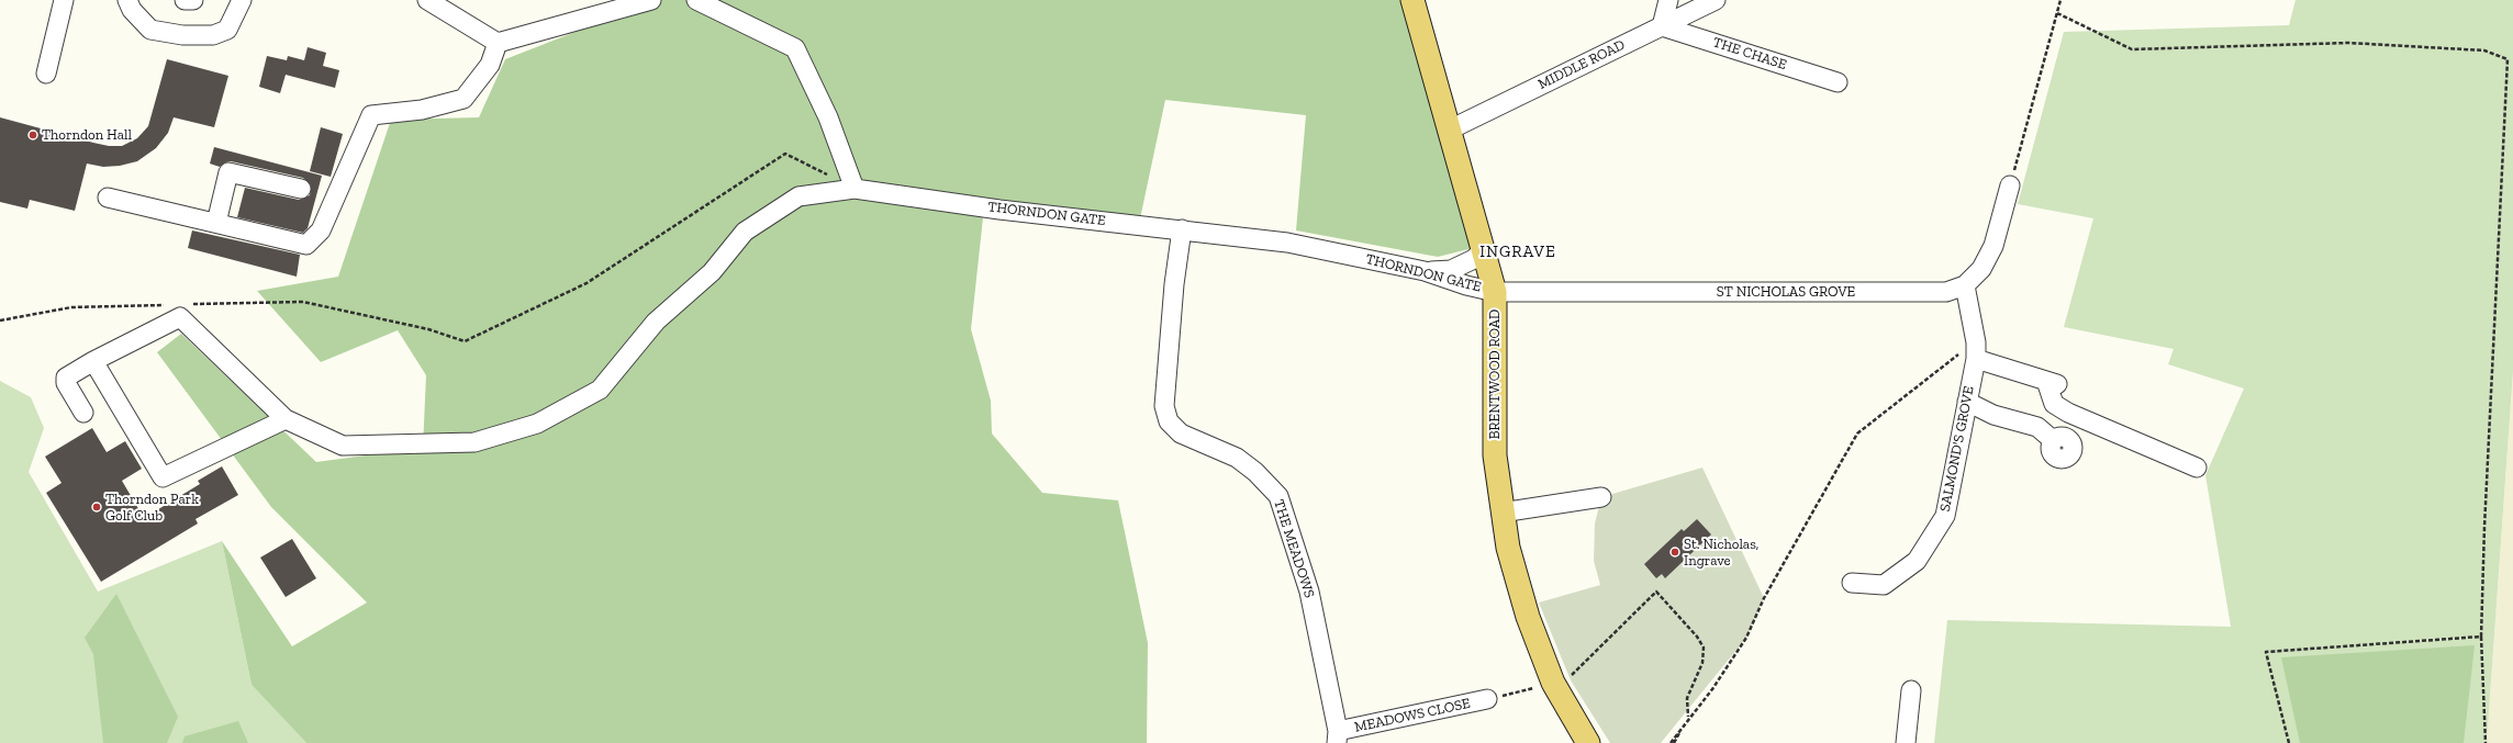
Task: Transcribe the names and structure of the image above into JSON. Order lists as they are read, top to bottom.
{
  "streets": {
    "main road": ["BRENTWOOD ROAD"],
    "street": [
      "THE CHASE",
      "MIDDLE ROAD",
      "THORNDON GATE",
      "ST NICHOLAS GROVE",
      "SALMOND'S GROVE",
      "THE MEADOWS",
      "MEADOWS CLOSE"
    ]
  },
  "crossings": [
    ["THE CHASE", "MIDDLE ROAD"],
    ["MIDDLE ROAD", "BRENTWOOD ROAD"],
    ["THORNDON GATE", "ST NICHOLAS GROVE"],
    ["THORNDON GATE", "BRENTWOOD ROAD"],
    ["THORNDON GATE", "THE MEADOWS"],
    ["ST NICHOLAS GROVE", "BRENTWOOD ROAD"],
    ["ST NICHOLAS GROVE", "SALMOND'S GROVE"],
    ["THE MEADOWS", "MEADOWS CLOSE"]
  ],
  "districts": ["INGRAVE"],
  "places": ["Thorndon Hall", "Thorndon Park Golf Club", "St. Nicholas, Ingrave"]
}
